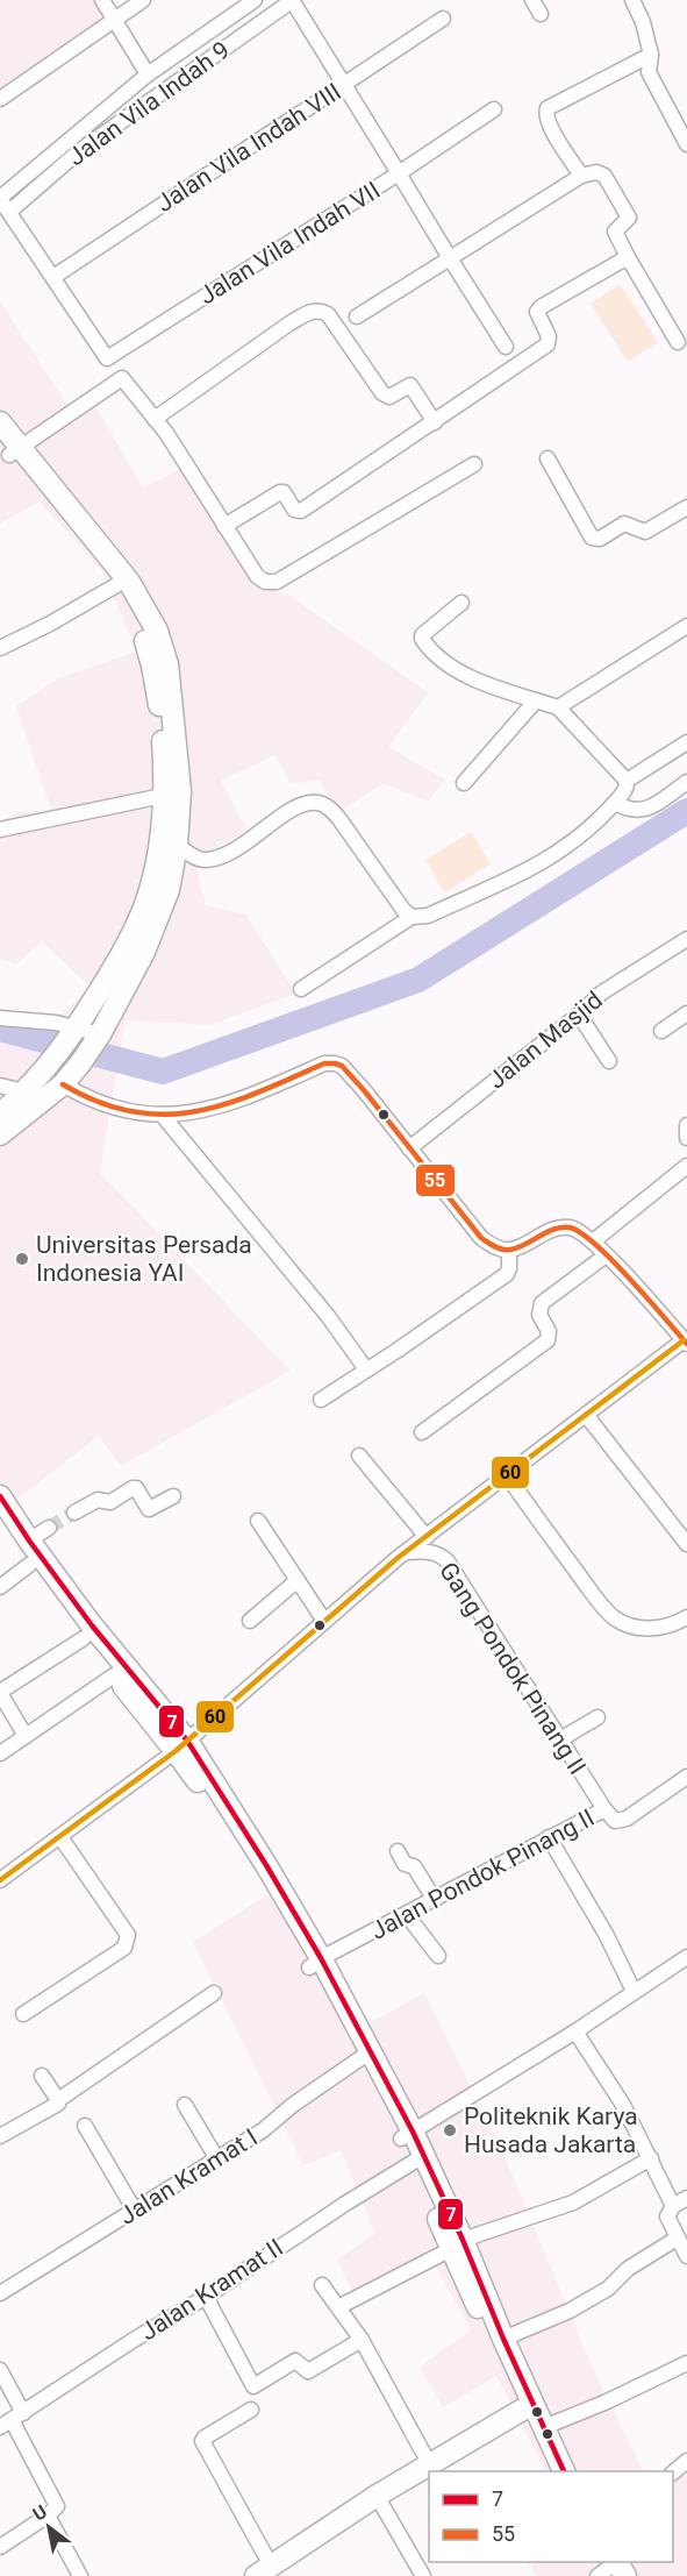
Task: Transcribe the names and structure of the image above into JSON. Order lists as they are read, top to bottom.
{
  "streets": {
    "street": [
      "Jalan Vila Indah 9",
      "Jalan Vila Indah VIII",
      "Jalan Vila Indah VII",
      "Jalan Masjid",
      "Gang Pondok Pinang II",
      "Jalan Pondok Pinang II",
      "Jalan Kramat I",
      "Jalan Kramat II"
    ]
  },
  "crossings": [
    ["Jalan Vila Indah VIII", "Jalan Vila Indah VII"],
    ["Gang Pondok Pinang II", "Jalan Pondok Pinang II"]
  ],
  "places": ["Universitas Persada Indonesia YAI", "Politeknik Karya Husada Jakarta"],
  "lines": ["transit line 55", "transit line 60", "transit line 7"],
  "legend": ["7", "55"],
  "north": "top left"
}
